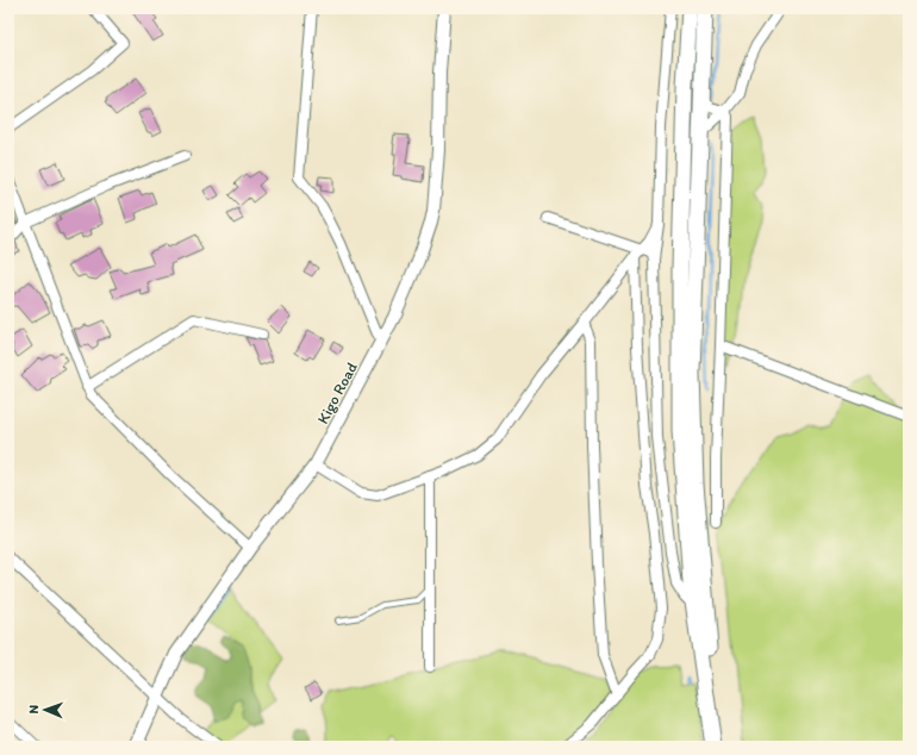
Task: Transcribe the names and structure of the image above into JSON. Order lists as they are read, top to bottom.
{
  "streets": {
    "street": ["Kigo Road"]
  },
  "north": "left"
}
